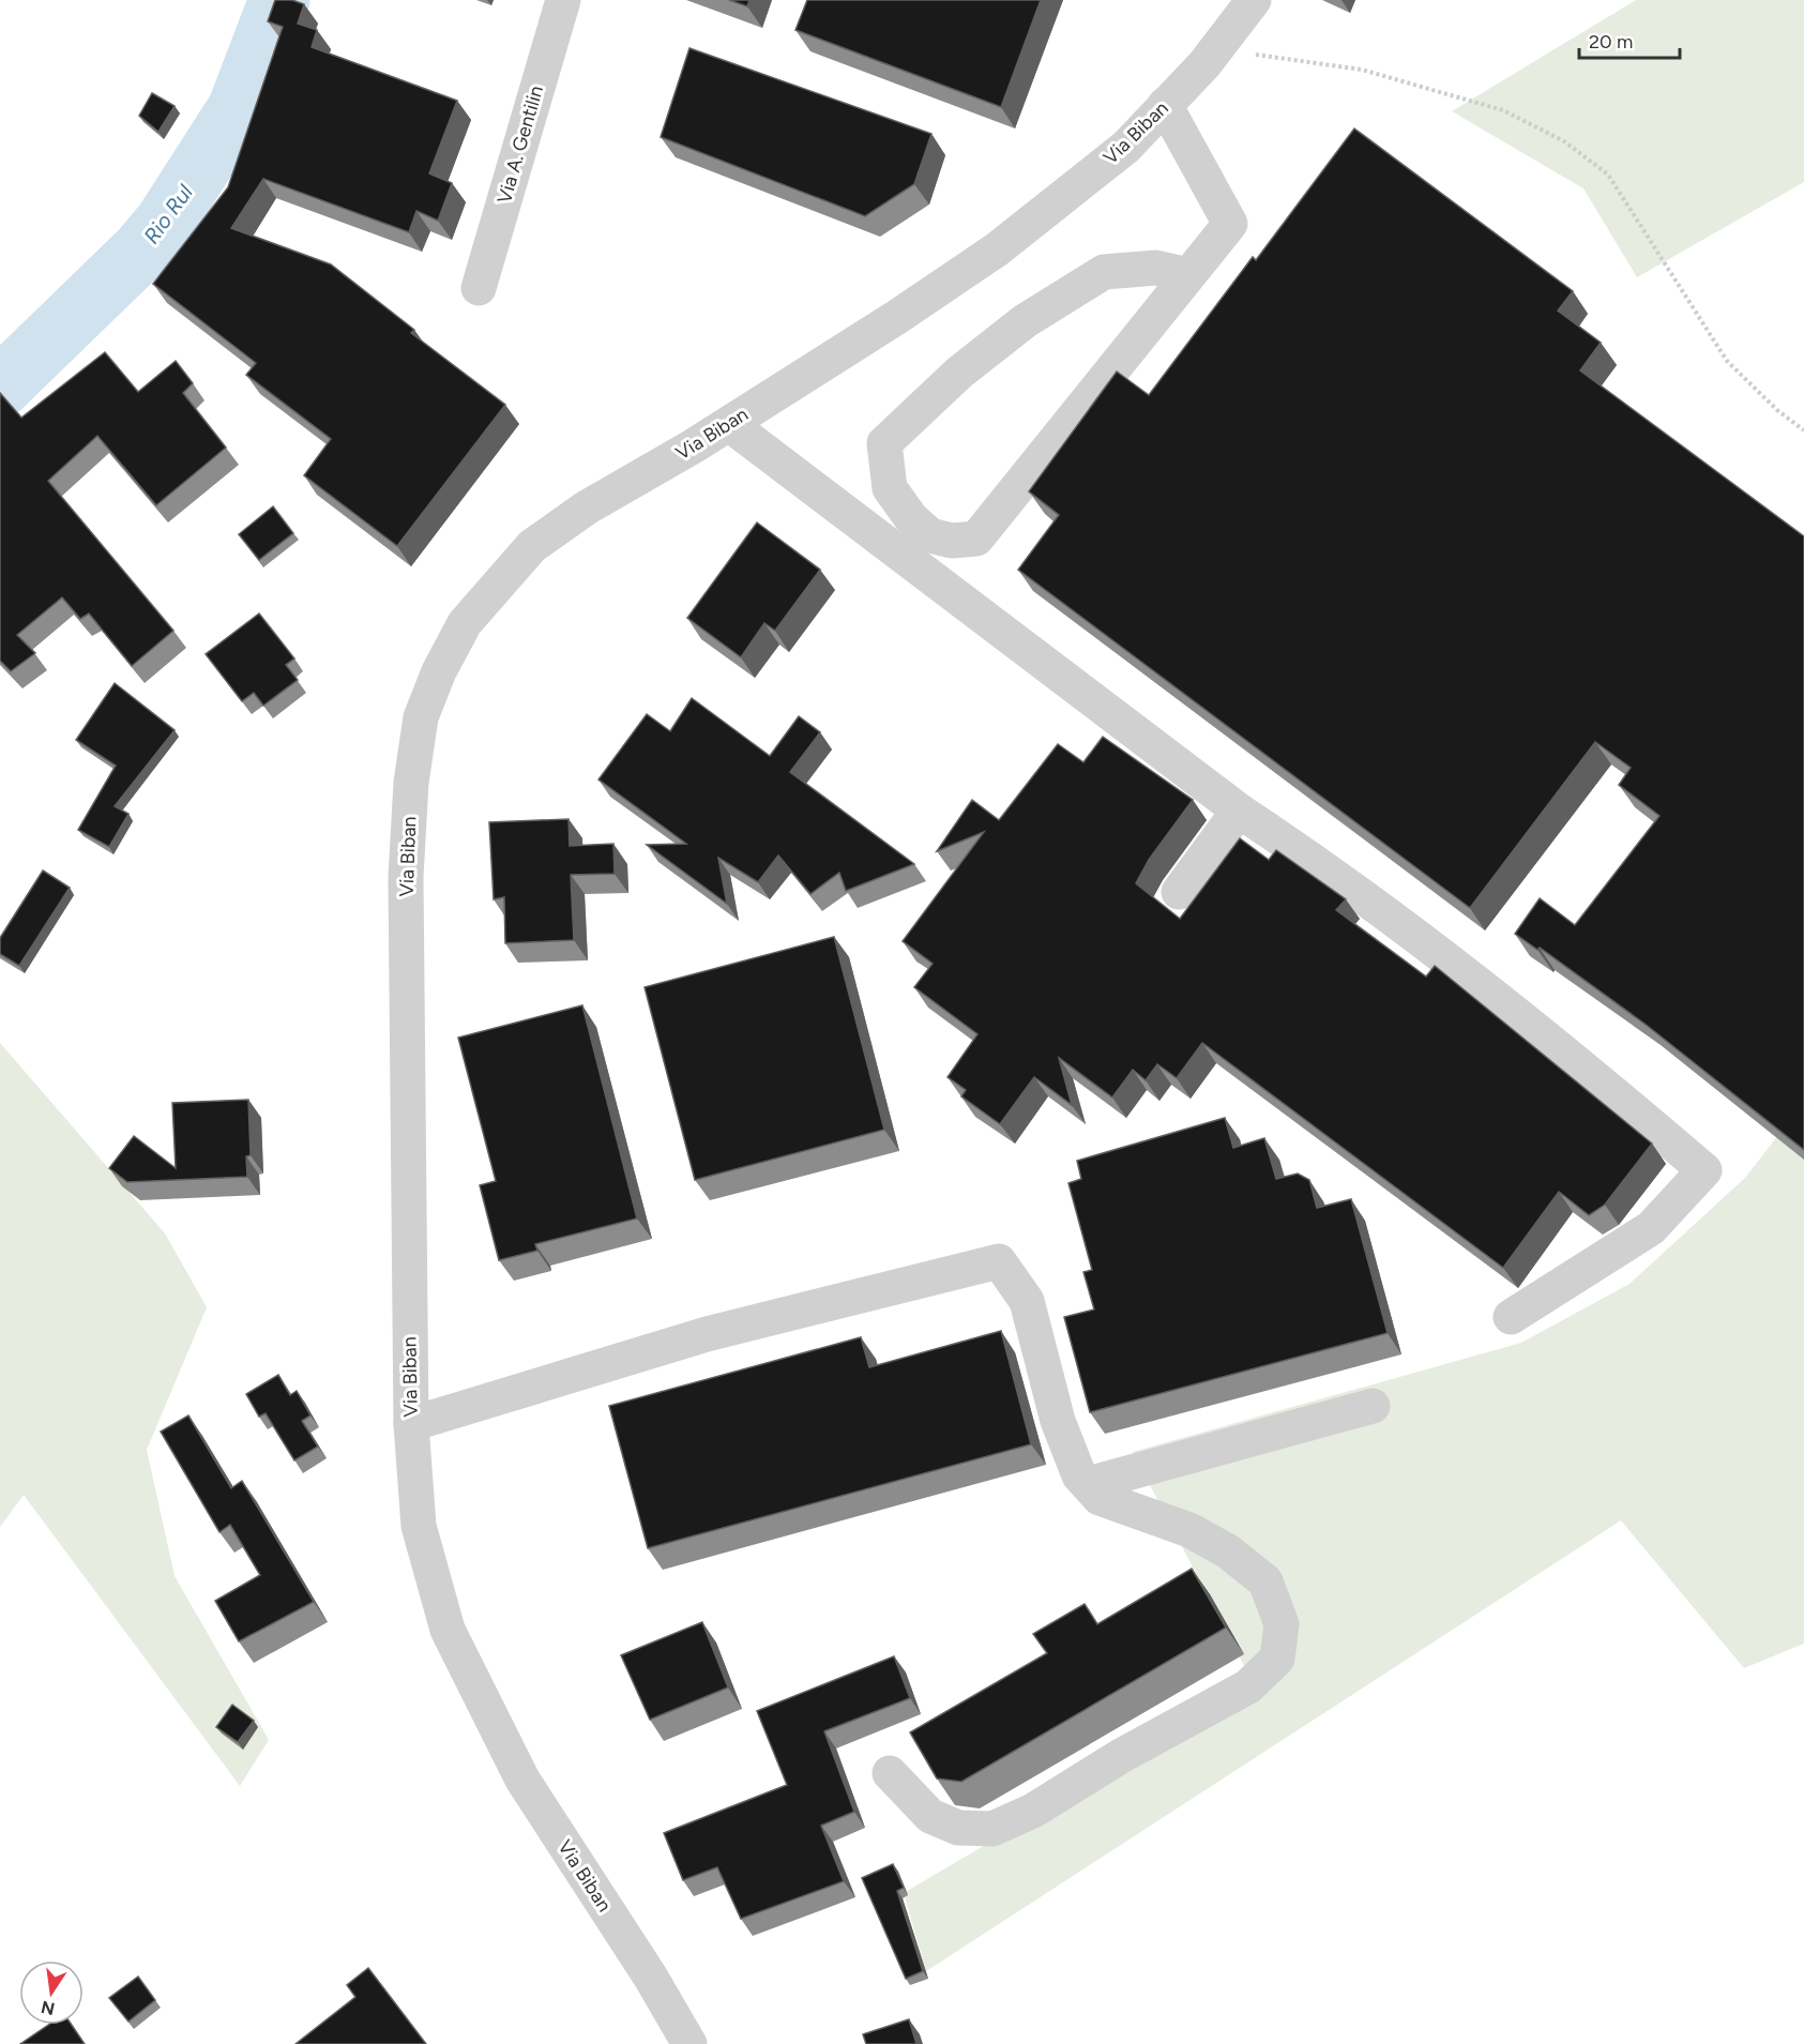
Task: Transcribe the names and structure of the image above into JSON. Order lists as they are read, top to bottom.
{
  "streets": {
    "street": ["Via Biban", "Via A. Gentilin"]
  },
  "water": ["Rio Rul"],
  "scale_bar": "20 m",
  "north": "bottom"
}
